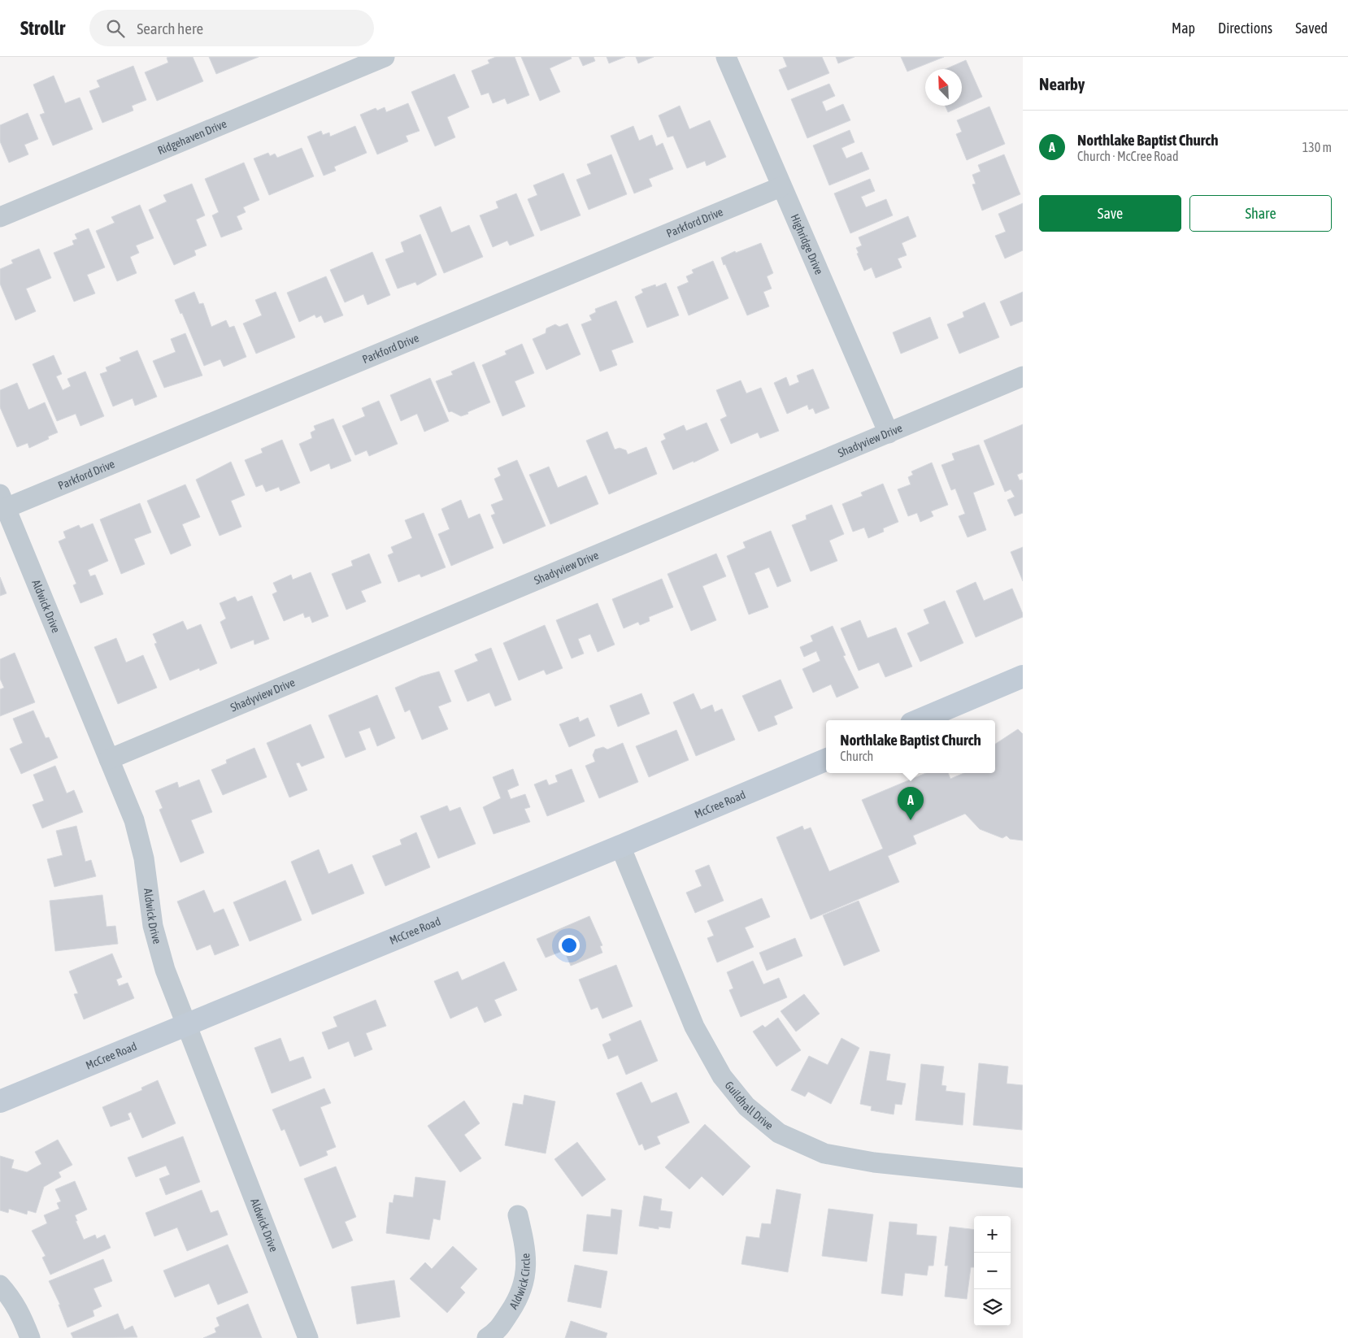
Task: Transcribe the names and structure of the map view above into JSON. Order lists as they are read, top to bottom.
{
  "streets": {
    "street": [
      "Ridgehaven Drive",
      "Parkford Drive",
      "Highridge Drive",
      "Shadyview Drive",
      "Aldwick Drive",
      "McCree Road",
      "Guildhall Drive",
      "Aldwick Circle"
    ]
  },
  "crossings": [
    ["Parkford Drive", "Highridge Drive"],
    ["Parkford Drive", "Aldwick Drive"],
    ["Highridge Drive", "Shadyview Drive"],
    ["Shadyview Drive", "Aldwick Drive"],
    ["Aldwick Drive", "McCree Road"],
    ["McCree Road", "Guildhall Drive"]
  ],
  "north": "top left",
  "page": {
    "header": "Strollr",
    "search": "Search here",
    "nav": ["Map", "Directions", "Saved"],
    "heading": "Nearby",
    "list": [
      {
        "mark": "A",
        "name": "Northlake Baptist Church",
        "note": "Church · McCree Road",
        "value": "130 m"
      }
    ],
    "buttons": ["Save", "Share"],
    "popup": ["Northlake Baptist Church", "Church"],
    "pins": "A",
    "map_buttons": ["+", "−"]
  }
}
